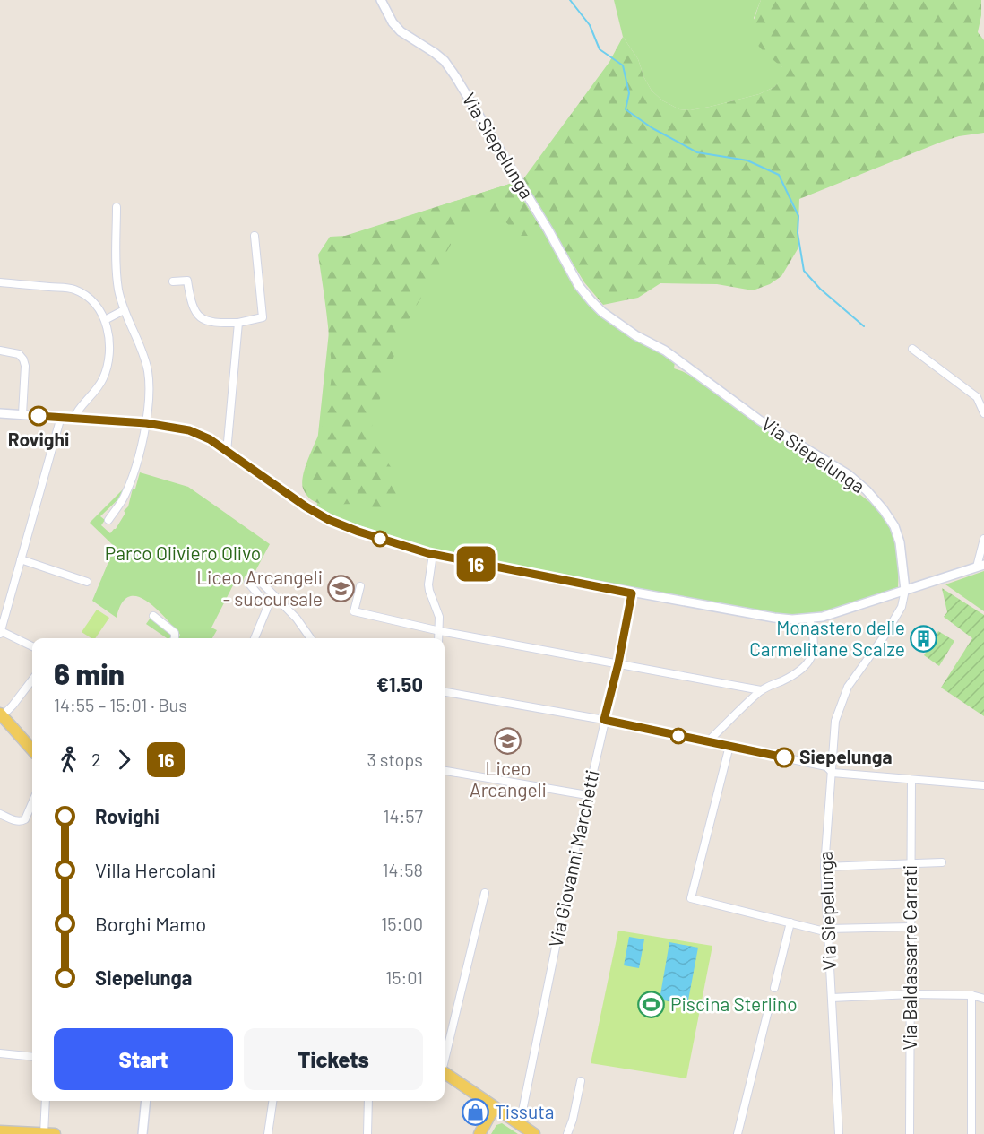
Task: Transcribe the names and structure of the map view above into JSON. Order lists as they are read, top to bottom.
{
  "streets": {
    "street": ["Via Siepelunga", "Via Giovanni Marchetti", "Via Baldassarre Carrati"]
  },
  "parks": ["Parco Oliviero Olivo"],
  "places": {
    "other": ["Rovighi", "Siepelunga"],
    "school or university": ["Liceo Arcangeli - succursale", "Liceo Arcangeli"],
    "building": ["Monastero delle Carmelitane Scalze"],
    "sports": ["Piscina Sterlino"],
    "shop": ["Tissuta"]
  },
  "lines": ["bus line 16"],
  "page": {
    "on_map": "16",
    "heading": ["6 min", "14:55 – 15:01 · Bus", "€1.50"],
    "legs": ["2", "16", "3 stops"],
    "list": [
      {
        "name": "Rovighi",
        "value": "14:57"
      },
      {
        "name": "Villa Hercolani",
        "value": "14:58"
      },
      {
        "name": "Borghi Mamo",
        "value": "15:00"
      },
      {
        "name": "Siepelunga",
        "value": "15:01"
      }
    ],
    "buttons": ["Start", "Tickets"]
  }
}
